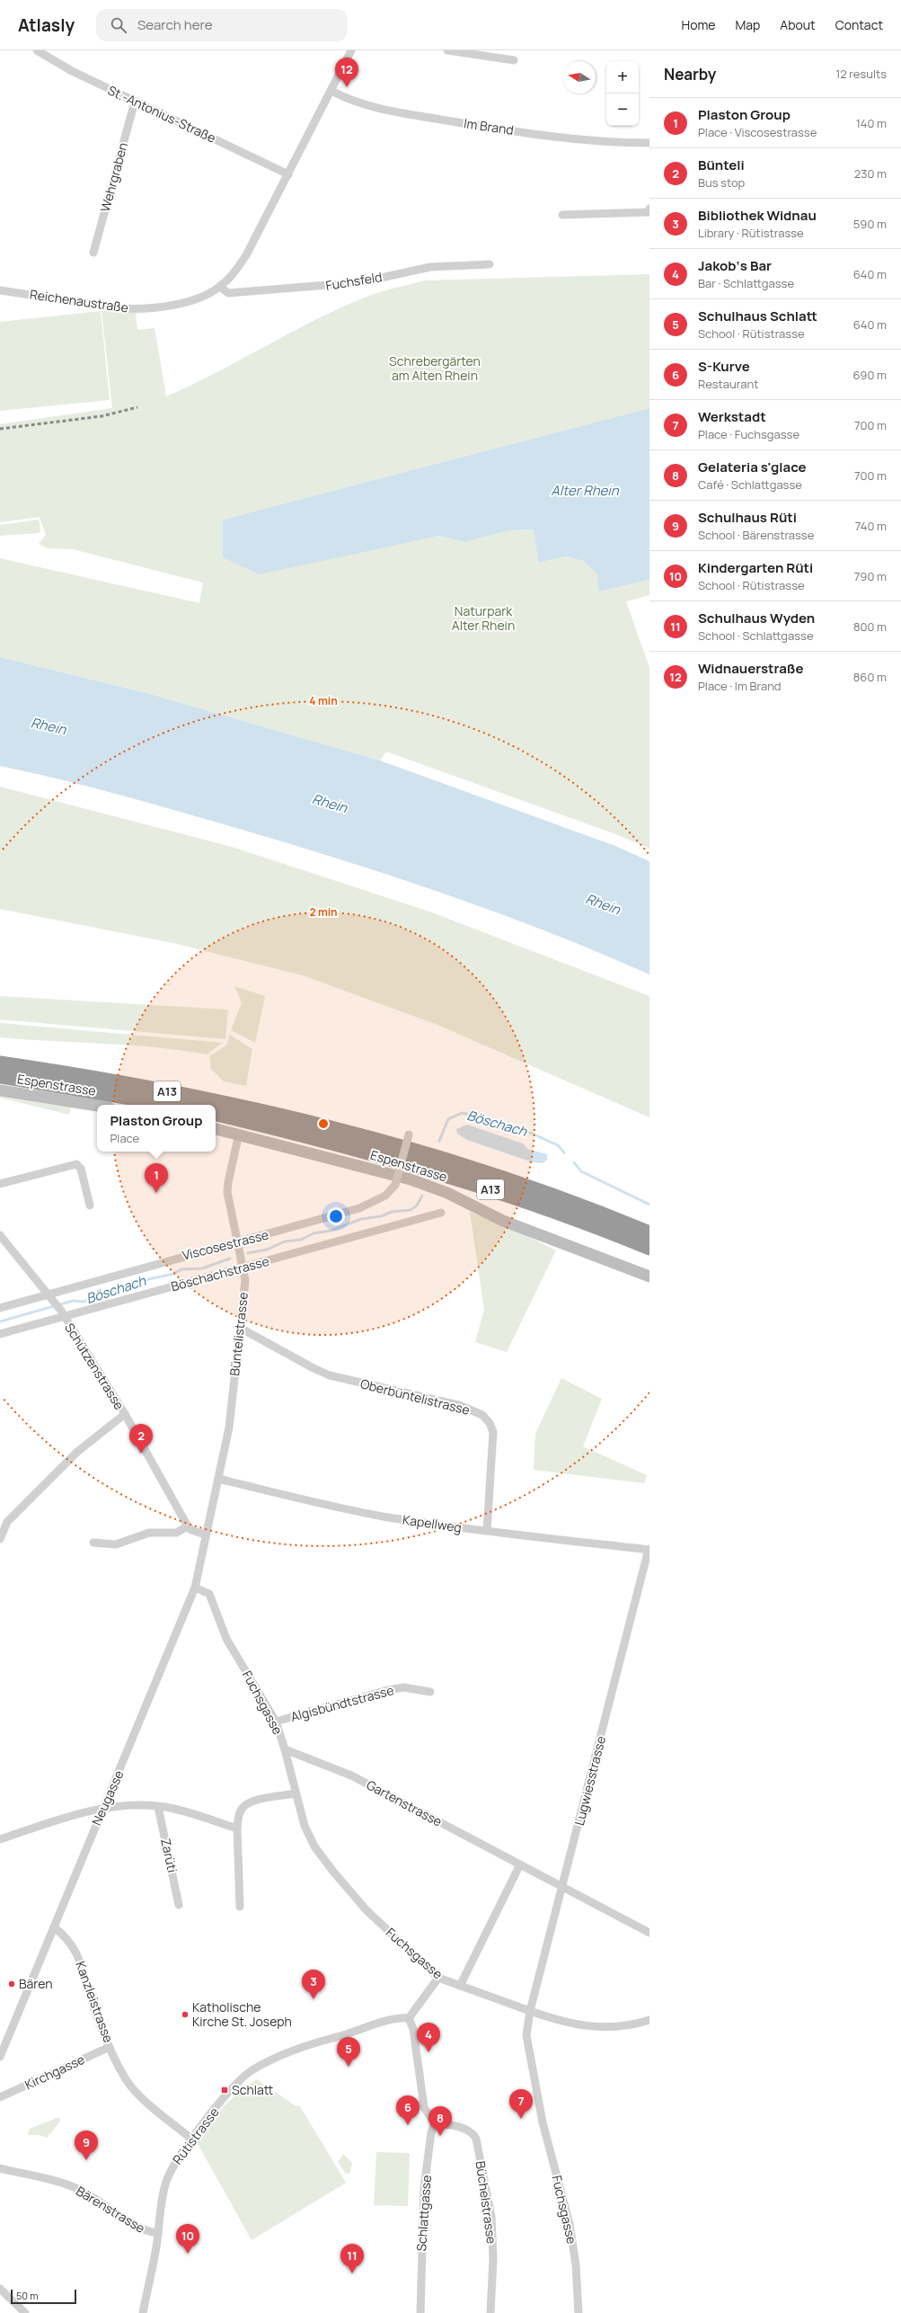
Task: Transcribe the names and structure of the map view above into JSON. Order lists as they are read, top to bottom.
{
  "streets": {
    "highway": ["A13"],
    "street": [
      "St.-Antonius-Straße",
      "Im Brand",
      "Wehrgraben",
      "Fuchsfeld",
      "Reichenaustraße",
      "Espenstrasse",
      "Viscosestrasse",
      "Böschachstrasse",
      "Büntelistrasse",
      "Schützenstrasse",
      "Oberbüntelistrasse",
      "Kapellweg",
      "Fuchsgasse",
      "Algisbündtstrasse",
      "Lugwiesstrasse",
      "Neugasse",
      "Gartenstrasse",
      "Zarüti",
      "Kanzleistrasse",
      "Kirchgasse",
      "Rütistrasse",
      "Büchelstrasse",
      "Bärenstrasse",
      "Schlattgasse"
    ]
  },
  "crossings": [
    ["St.-Antonius-Straße", "Wehrgraben"],
    ["St.-Antonius-Straße", "Reichenaustraße"],
    ["Im Brand", "Reichenaustraße"],
    ["Fuchsfeld", "Reichenaustraße"],
    ["Espenstrasse", "Büntelistrasse"],
    ["Viscosestrasse", "Büntelistrasse"],
    ["Viscosestrasse", "Schützenstrasse"],
    ["Böschachstrasse", "Büntelistrasse"],
    ["Böschachstrasse", "Schützenstrasse"],
    ["Büntelistrasse", "Oberbüntelistrasse"],
    ["Büntelistrasse", "Kapellweg"],
    ["Büntelistrasse", "Neugasse"],
    ["Oberbüntelistrasse", "Kapellweg"],
    ["Kapellweg", "Lugwiesstrasse"],
    ["Fuchsgasse", "Algisbündtstrasse"],
    ["Fuchsgasse", "Lugwiesstrasse"],
    ["Fuchsgasse", "Neugasse"],
    ["Fuchsgasse", "Gartenstrasse"],
    ["Lugwiesstrasse", "Gartenstrasse"],
    ["Neugasse", "Kanzleistrasse"],
    ["Kanzleistrasse", "Kirchgasse"],
    ["Kanzleistrasse", "Rütistrasse"],
    ["Rütistrasse", "Bärenstrasse"],
    ["Büchelstrasse", "Schlattgasse"]
  ],
  "water": ["Alter Rhein", "Rhein", "Böschach"],
  "parks": ["Schrebergärten am Alten Rhein", "Naturpark Alter Rhein"],
  "places": {
    "other": ["Bären", "Katholische Kirche St. Joseph"],
    "transit": ["Schlatt"]
  },
  "scale_bar": "50 m",
  "north": "left",
  "page": {
    "header": "Atlasly",
    "search": "Search here",
    "nav": [
      "Home",
      "Map",
      "About",
      "Contact"
    ],
    "heading": ["Nearby", "12 results"],
    "pins": [
      "12",
      "1",
      "2",
      "3",
      "4",
      "5",
      "7",
      "6",
      "8",
      "9",
      "10",
      "11"
    ],
    "map_buttons": ["+", "−"],
    "list": [
      {
        "mark": "1",
        "name": "Plaston Group",
        "note": "Place · Viscosestrasse",
        "value": "140 m"
      },
      {
        "mark": "2",
        "name": "Bünteli",
        "note": "Bus stop",
        "value": "230 m"
      },
      {
        "mark": "3",
        "name": "Bibliothek Widnau",
        "note": "Library · Rütistrasse",
        "value": "590 m"
      },
      {
        "mark": "4",
        "name": "Jakob‘s Bar",
        "note": "Bar · Schlattgasse",
        "value": "640 m"
      },
      {
        "mark": "5",
        "name": "Schulhaus Schlatt",
        "note": "School · Rütistrasse",
        "value": "640 m"
      },
      {
        "mark": "6",
        "name": "S-Kurve",
        "note": "Restaurant",
        "value": "690 m"
      },
      {
        "mark": "7",
        "name": "Werkstadt",
        "note": "Place · Fuchsgasse",
        "value": "700 m"
      },
      {
        "mark": "8",
        "name": "Gelateria s'glace",
        "note": "Café · Schlattgasse",
        "value": "700 m"
      },
      {
        "mark": "9",
        "name": "Schulhaus Rüti",
        "note": "School · Bärenstrasse",
        "value": "740 m"
      },
      {
        "mark": "10",
        "name": "Kindergarten Rüti",
        "note": "School · Rütistrasse",
        "value": "790 m"
      },
      {
        "mark": "11",
        "name": "Schulhaus Wyden",
        "note": "School · Schlattgasse",
        "value": "800 m"
      },
      {
        "mark": "12",
        "name": "Widnauerstraße",
        "note": "Place · Im Brand",
        "value": "860 m"
      }
    ],
    "popup": ["Plaston Group", "Place"],
    "scale": "50 m"
  },
  "rings": ["4 min", "2 min"]
}
